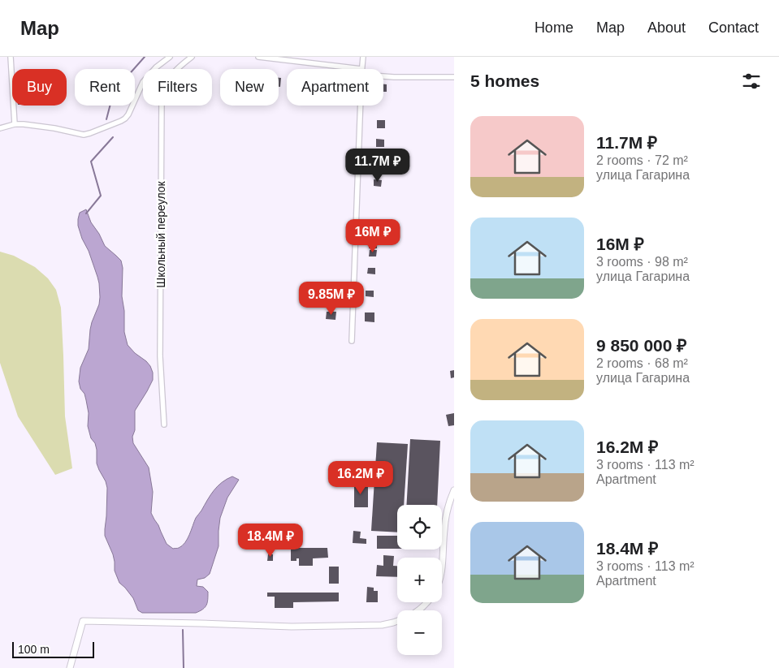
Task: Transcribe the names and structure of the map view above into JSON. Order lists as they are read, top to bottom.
{
  "streets": {
    "street": ["Школьный переулок"]
  },
  "scale_bar": "100 m",
  "page": {
    "header": "Map",
    "nav": [
      "Home",
      "Map",
      "About",
      "Contact"
    ],
    "heading": "5 homes",
    "chip": [
      "Buy",
      "Rent",
      "Filters",
      "New",
      "Apartment"
    ],
    "list": [
      {
        "name": "11.7M ₽",
        "note": "2 rooms · 72 m² · улица Гагарина"
      },
      {
        "name": "16M ₽",
        "note": "3 rooms · 98 m² · улица Гагарина"
      },
      {
        "name": "9 850 000 ₽",
        "note": "2 rooms · 68 m² · улица Гагарина"
      },
      {
        "name": "16.2M ₽",
        "note": "3 rooms · 113 m² · Apartment"
      },
      {
        "name": "18.4M ₽",
        "note": "3 rooms · 113 m² · Apartment"
      }
    ],
    "price": [
      "11.7M ₽",
      "16M ₽",
      "9.85M ₽",
      "16.2M ₽",
      "18.4M ₽"
    ],
    "map_buttons": ["+", "−"],
    "scale": "100 m"
  }
}
